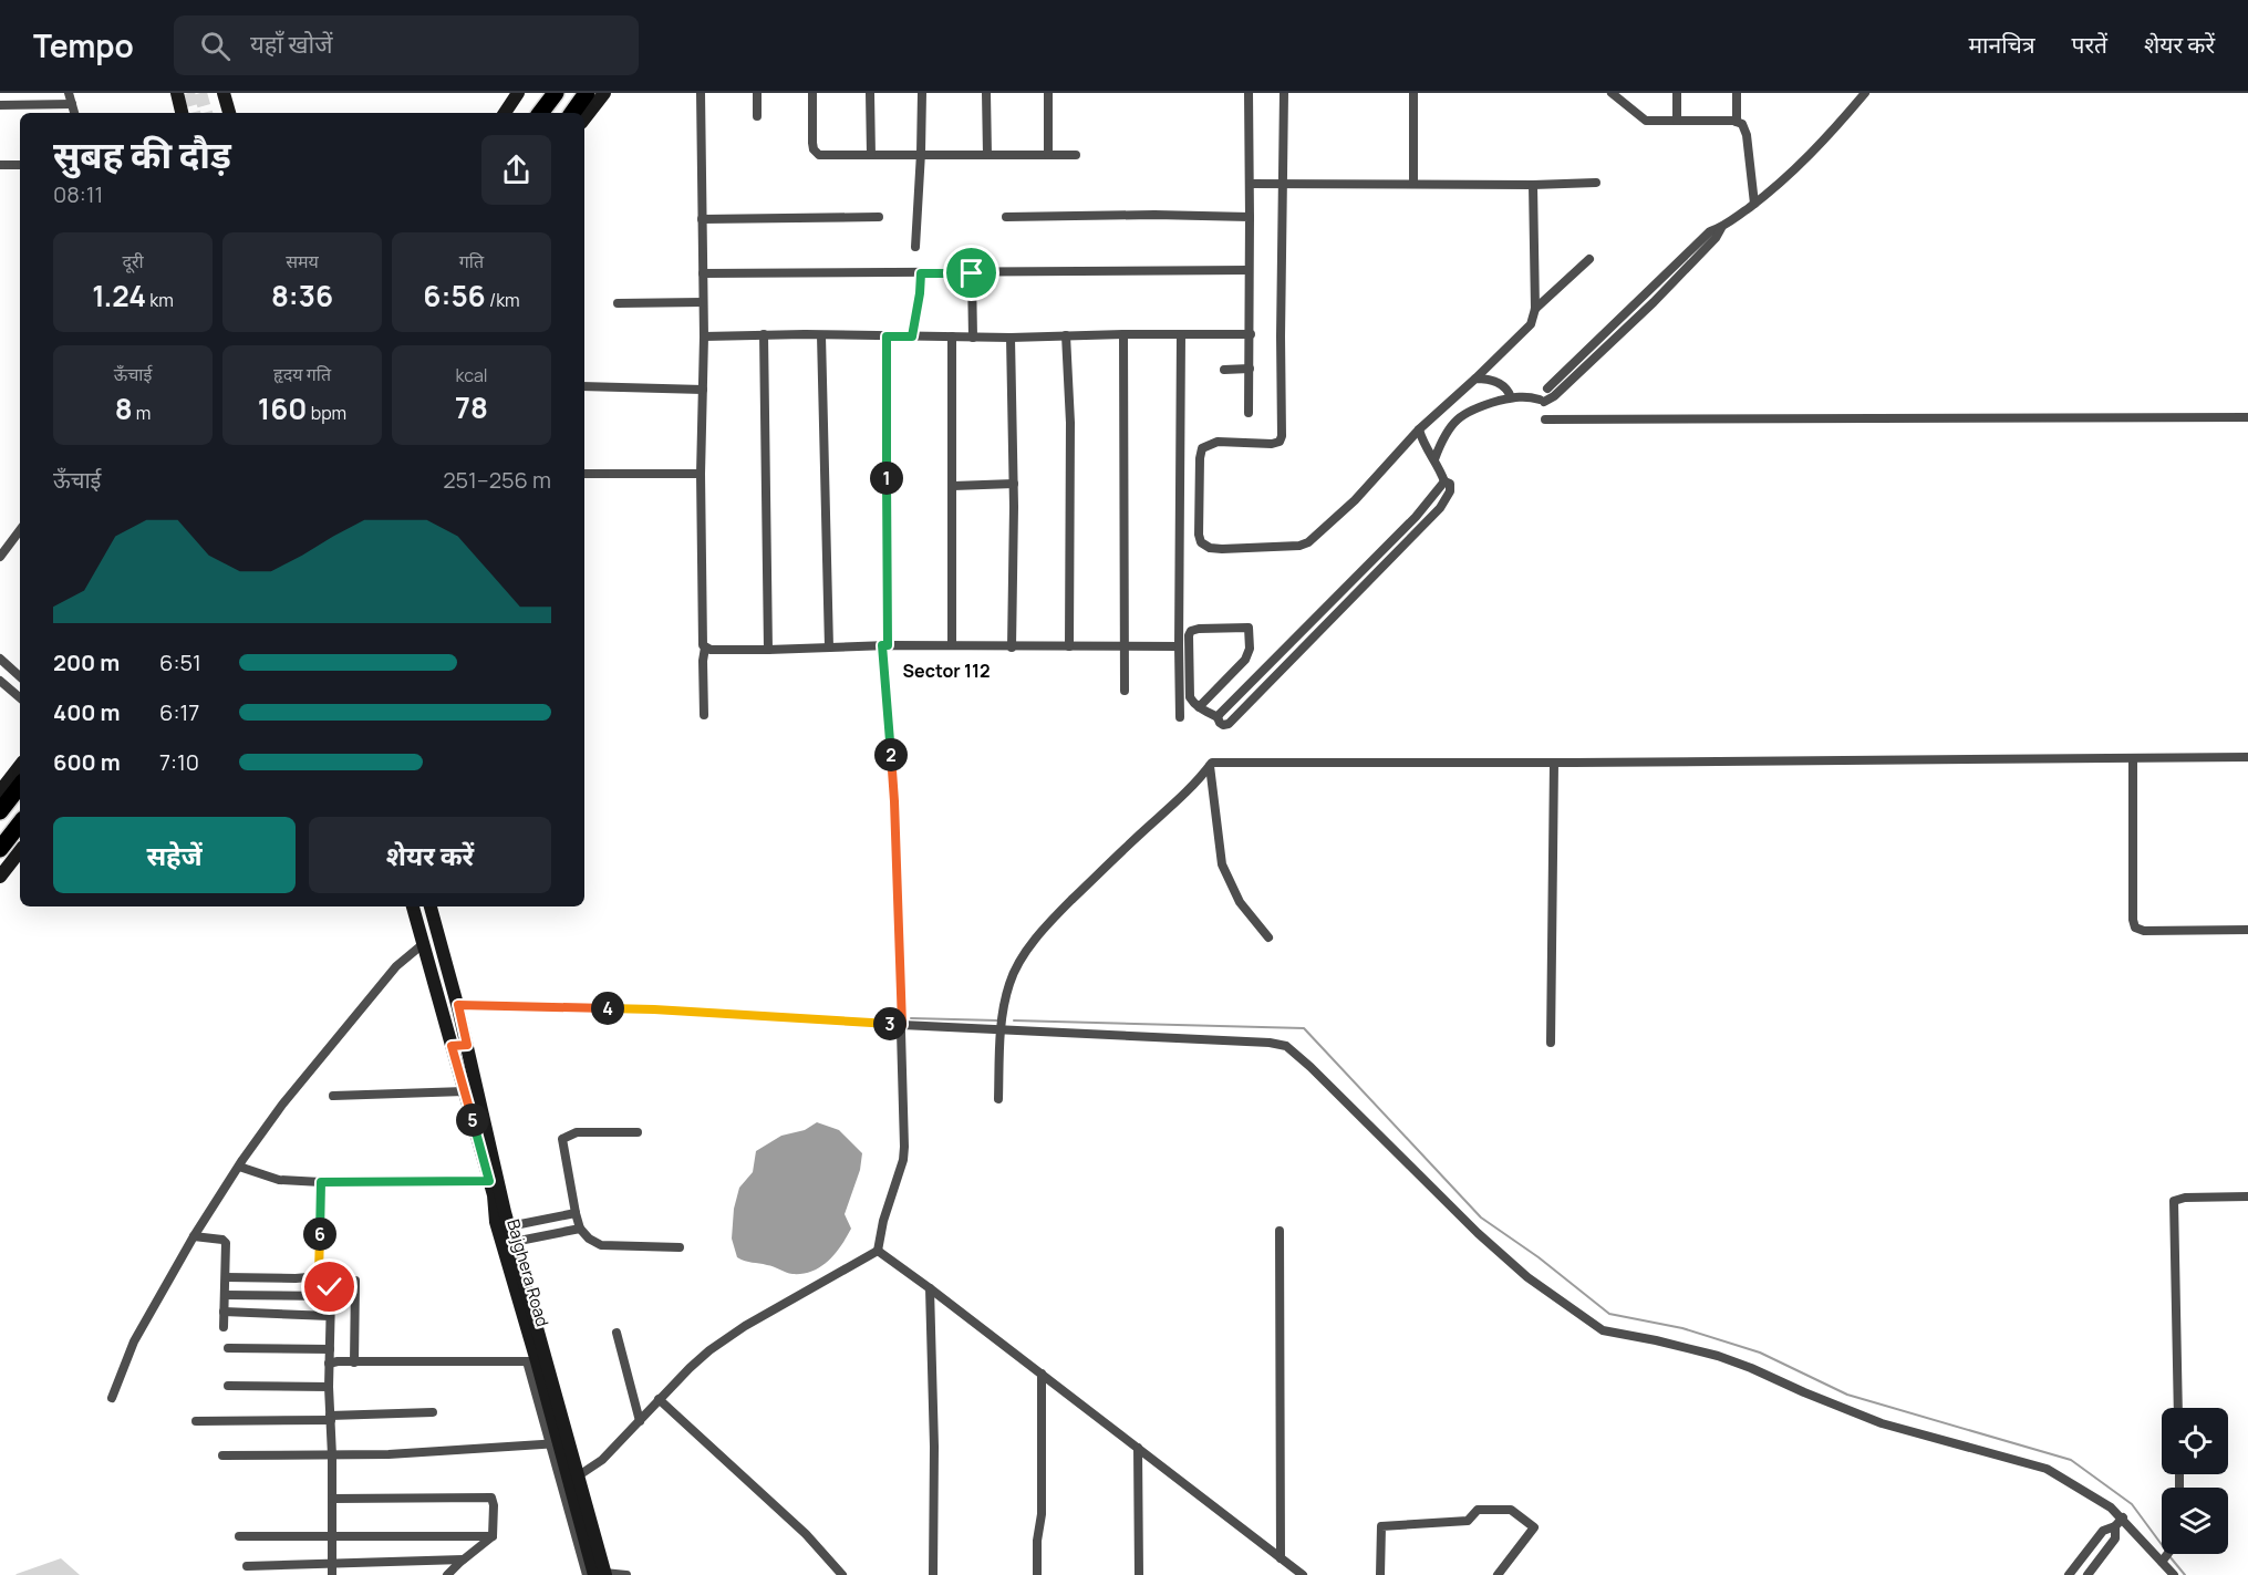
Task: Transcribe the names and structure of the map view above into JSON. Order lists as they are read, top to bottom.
{
  "streets": {
    "main road": ["Bajghera Road"]
  },
  "districts": ["Sector 112"],
  "page": {
    "header": "Tempo",
    "search": "यहाँ खोजें",
    "nav": ["मानचित्र", "परतें", "शेयर करें"],
    "heading": ["सुबह की दौड़", "08:11"],
    "stats": [
      ["दूरी", "1.24 km"],
      ["समय", "8:36"],
      ["गति", "6:56 /km"],
      ["ऊँचाई", "8 m"],
      ["हृदय गति", "160 bpm"],
      ["kcal", "78"]
    ],
    "chart": ["ऊँचाई", "251–256 m"],
    "pins": [
      "1",
      "2",
      "4",
      "3",
      "5",
      "6"
    ],
    "list": [
      {
        "name": "200 m",
        "note": "6:51"
      },
      {
        "name": "400 m",
        "note": "6:17"
      },
      {
        "name": "600 m",
        "note": "7:10"
      }
    ],
    "buttons": ["सहेजें", "शेयर करें"]
  }
}
